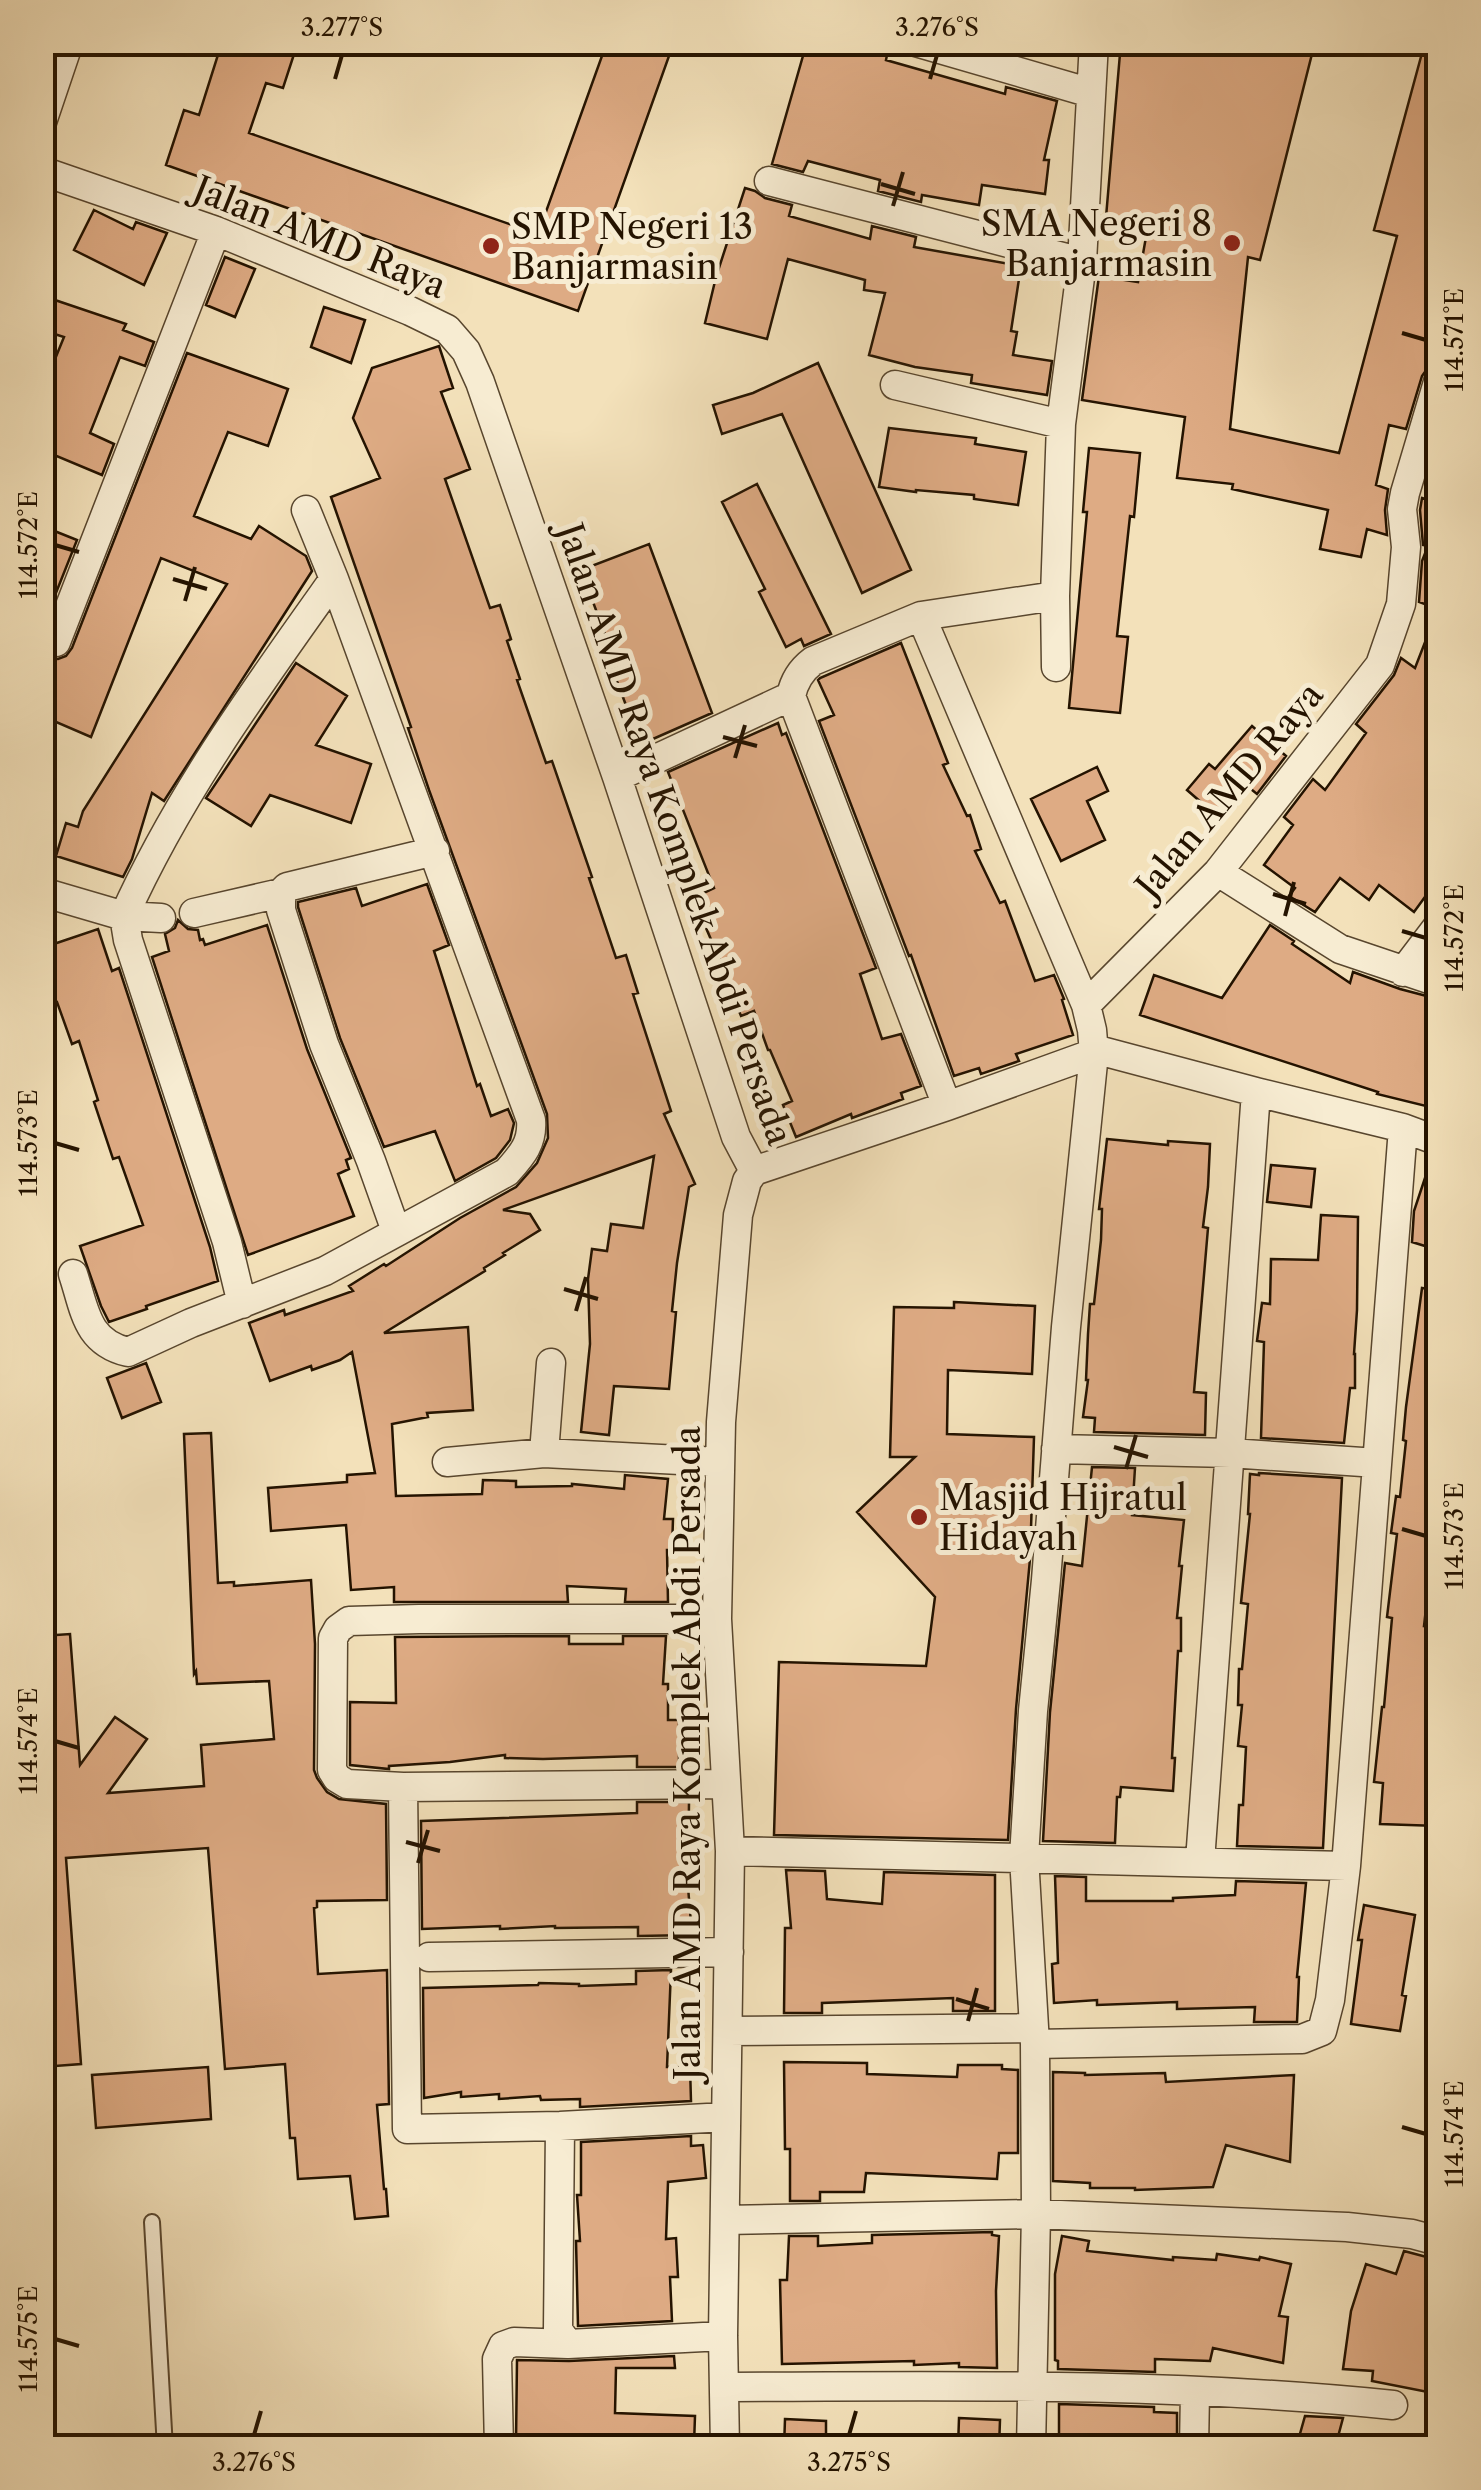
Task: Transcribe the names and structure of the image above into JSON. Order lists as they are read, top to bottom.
{
  "streets": {
    "street": ["Jalan AMD Raya", "Jalan AMD Raya Komplek Abdi Persada"]
  },
  "crossings": [
    ["Jalan AMD Raya", "Jalan AMD Raya Komplek Abdi Persada"]
  ],
  "places": ["SMA Negeri 8 Banjarmasin", "SMP Negeri 13 Banjarmasin", "Masjid Hijratul Hidayah"],
  "coordinates": [
    "3.277°S",
    "3.276°S",
    "114.571°E",
    "114.572°E",
    "114.573°E",
    "114.574°E",
    "114.575°E",
    "3.275°S"
  ]
}
